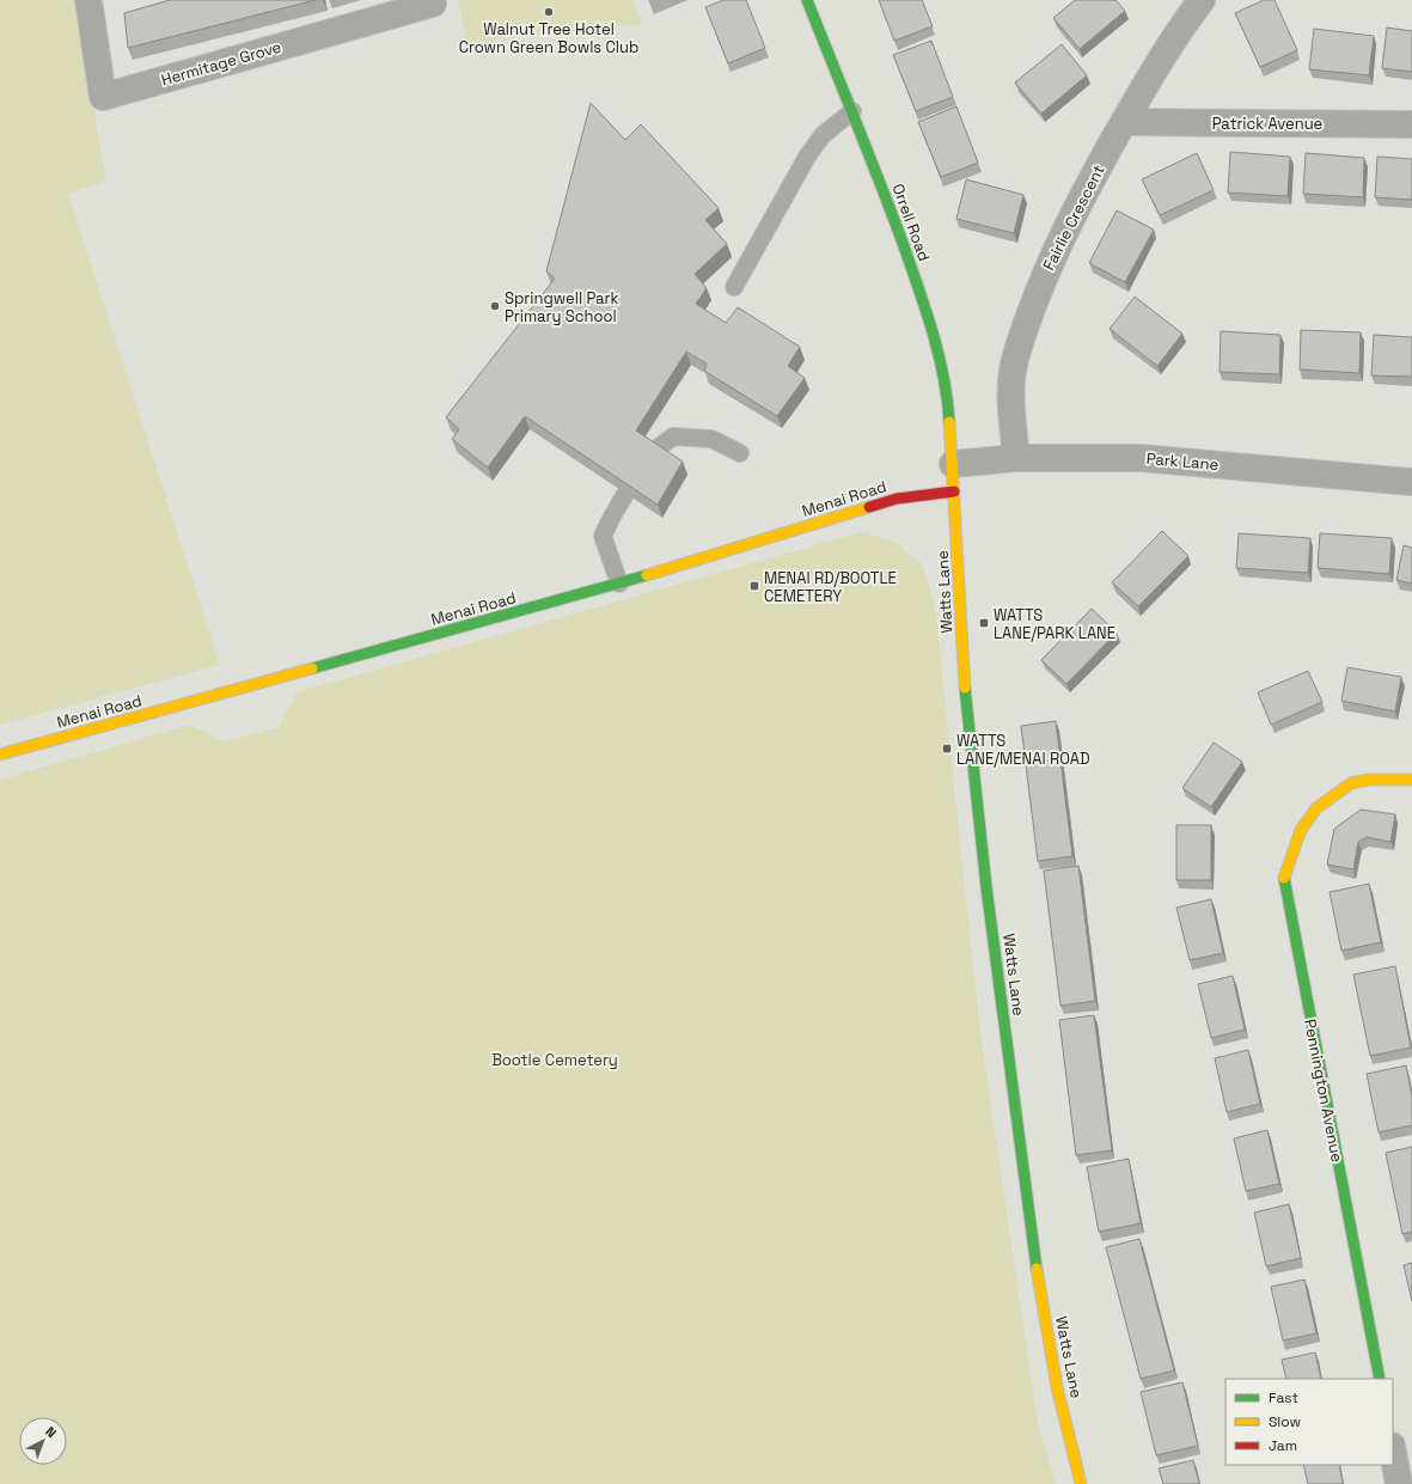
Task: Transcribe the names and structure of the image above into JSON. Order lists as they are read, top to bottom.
{
  "streets": {
    "street": [
      "Hermitage Grove",
      "Patrick Avenue",
      "Fairlie Crescent",
      "Orrell Road",
      "Park Lane",
      "Menai Road",
      "Watts Lane",
      "Pennington Avenue"
    ]
  },
  "crossings": [
    ["Patrick Avenue", "Fairlie Crescent"],
    ["Fairlie Crescent", "Park Lane"],
    ["Orrell Road", "Park Lane"],
    ["Orrell Road", "Watts Lane"],
    ["Park Lane", "Watts Lane"],
    ["Menai Road", "Watts Lane"]
  ],
  "parks": ["Bootle Cemetery"],
  "places": {
    "other": ["Walnut Tree Hotel Crown Green Bowls Club", "Springwell Park Primary School"],
    "transit": ["MENAI RD/BOOTLE CEMETERY", "WATTS LANE/PARK LANE", "WATTS LANE/MENAI ROAD"]
  },
  "legend": ["Fast", "Slow", "Jam"],
  "north": "top right"
}
